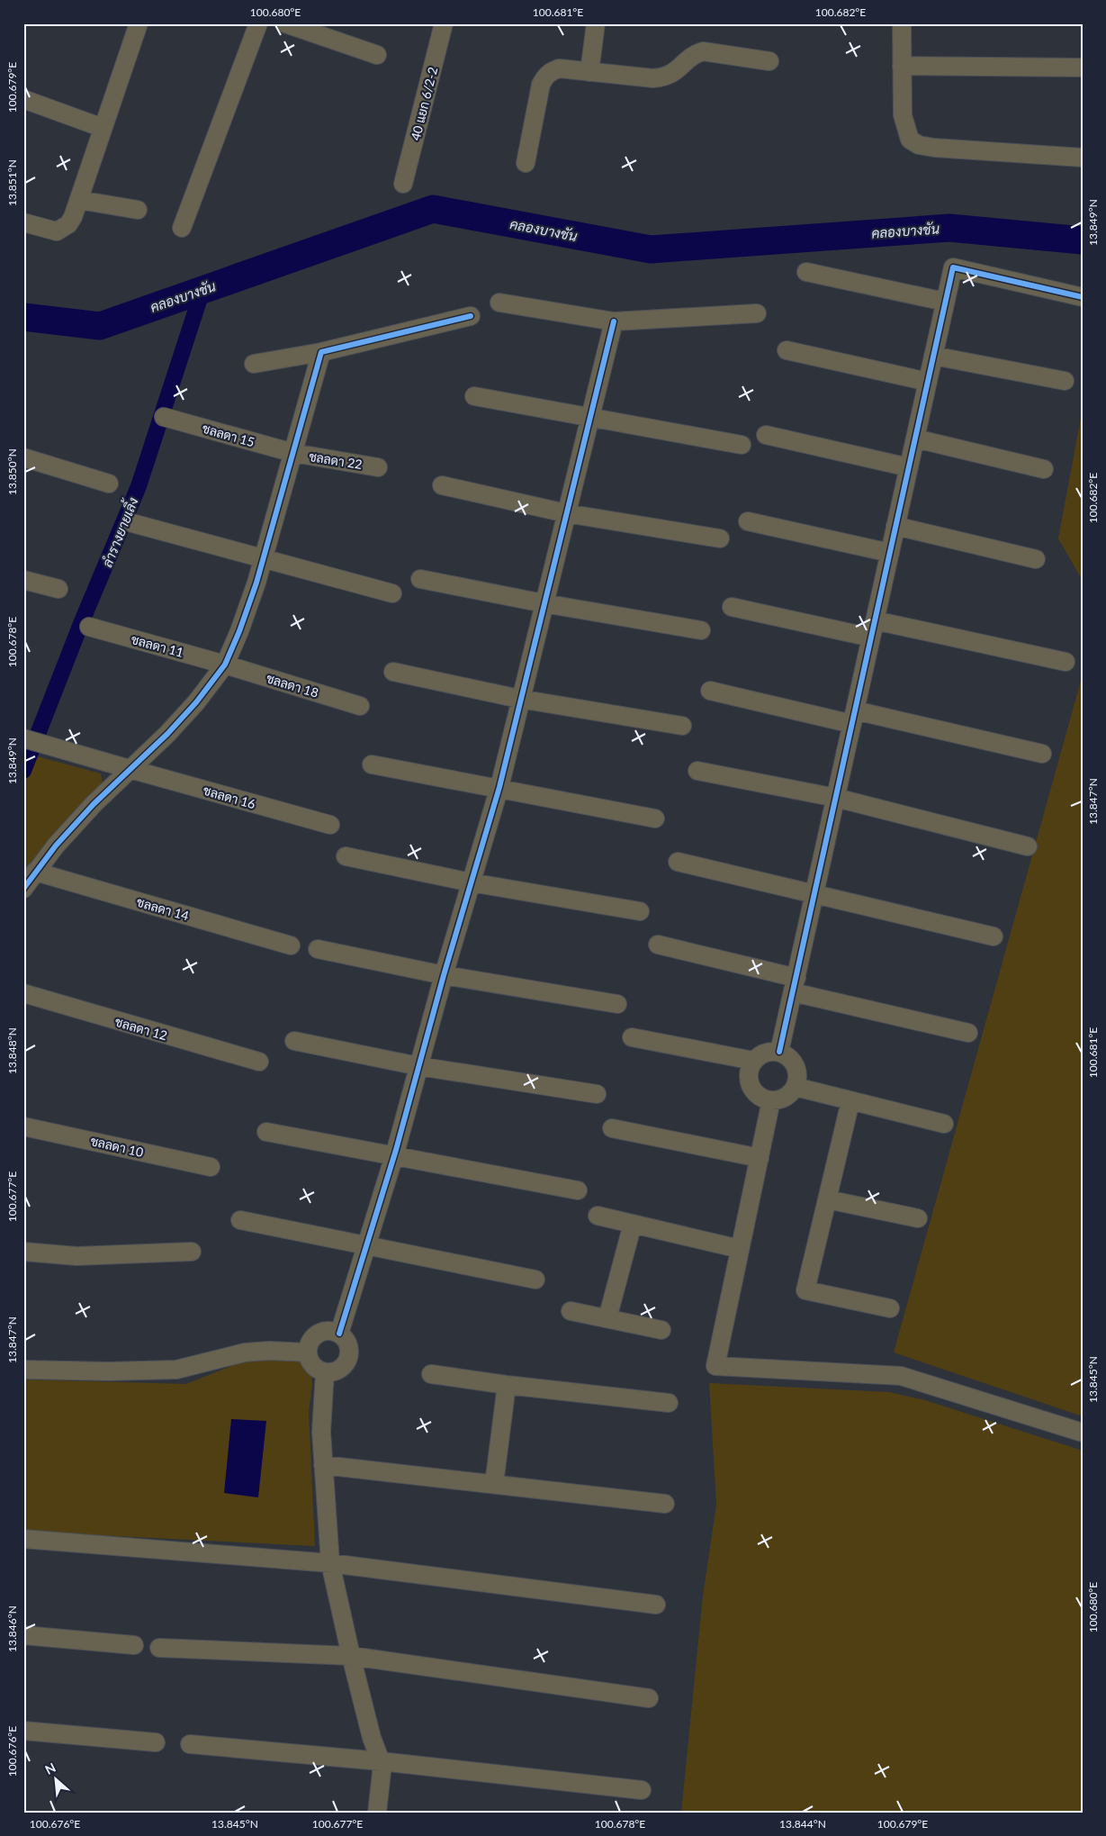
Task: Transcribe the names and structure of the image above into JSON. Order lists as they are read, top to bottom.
{
  "streets": {
    "street": [
      "40 แยก 6/2-2",
      "ชลลดา 15",
      "ชลลดา 22",
      "ชลลดา 11",
      "ชลลดา 18",
      "ชลลดา 16",
      "ชลลดา 14",
      "ชลลดา 12",
      "ชลลดา 10"
    ]
  },
  "crossings": [
    ["ชลลดา 15", "ชลลดา 22"],
    ["ชลลดา 11", "ชลลดา 18"]
  ],
  "water": ["คลองบางชัน", "ลำรางยายเลิ้ง"],
  "north": "top left",
  "coordinates": [
    "100.680°E",
    "100.681°E",
    "100.682°E",
    "100.679°E",
    "13.851°N",
    "13.849°N",
    "13.850°N",
    "100.678°E",
    "13.847°N",
    "13.848°N",
    "100.677°E",
    "13.845°N",
    "13.846°N",
    "100.676°E",
    "13.844°N"
  ]
}
